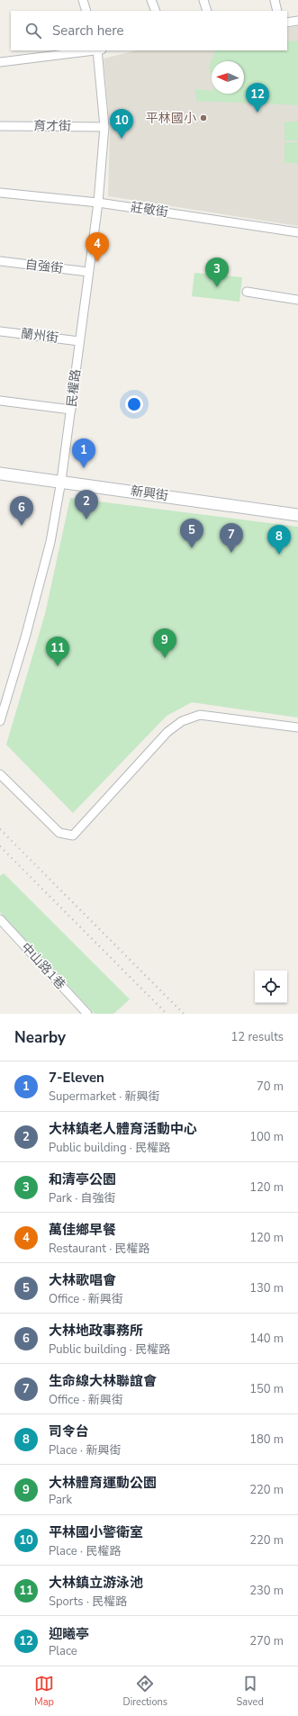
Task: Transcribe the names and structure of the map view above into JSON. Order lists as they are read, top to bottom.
{
  "streets": {
    "main road": ["新興街"],
    "street": [
      "育才街",
      "莊敬街",
      "自強街",
      "蘭州街",
      "民權路",
      "中山路1巷"
    ]
  },
  "crossings": [
    ["育才街", "民權路"],
    ["莊敬街", "民權路"],
    ["自強街", "民權路"],
    ["蘭州街", "民權路"],
    ["民權路", "新興街"]
  ],
  "places": ["平林國小"],
  "north": "left",
  "page": {
    "search": "Search here",
    "pins": [
      "12",
      "10",
      "4",
      "3",
      "1",
      "2",
      "6",
      "5",
      "7",
      "8",
      "9",
      "11"
    ],
    "heading": ["Nearby", "12 results"],
    "list": [
      {
        "mark": "1",
        "name": "7-Eleven",
        "note": "Supermarket · 新興街",
        "value": "70 m"
      },
      {
        "mark": "2",
        "name": "大林鎮老人體育活動中心",
        "note": "Public building · 民權路",
        "value": "100 m"
      },
      {
        "mark": "3",
        "name": "和清亭公園",
        "note": "Park · 自強街",
        "value": "120 m"
      },
      {
        "mark": "4",
        "name": "萬佳鄉早餐",
        "note": "Restaurant · 民權路",
        "value": "120 m"
      },
      {
        "mark": "5",
        "name": "大林歌唱會",
        "note": "Office · 新興街",
        "value": "130 m"
      },
      {
        "mark": "6",
        "name": "大林地政事務所",
        "note": "Public building · 民權路",
        "value": "140 m"
      },
      {
        "mark": "7",
        "name": "生命線大林聯誼會",
        "note": "Office · 新興街",
        "value": "150 m"
      },
      {
        "mark": "8",
        "name": "司令台",
        "note": "Place · 新興街",
        "value": "180 m"
      },
      {
        "mark": "9",
        "name": "大林體育運動公園",
        "note": "Park",
        "value": "220 m"
      },
      {
        "mark": "10",
        "name": "平林國小警衛室",
        "note": "Place · 民權路",
        "value": "220 m"
      },
      {
        "mark": "11",
        "name": "大林鎮立游泳池",
        "note": "Sports · 民權路",
        "value": "230 m"
      },
      {
        "mark": "12",
        "name": "迎曦亭",
        "note": "Place",
        "value": "270 m"
      }
    ],
    "nav": ["Map", "Directions", "Saved"]
  }
}
